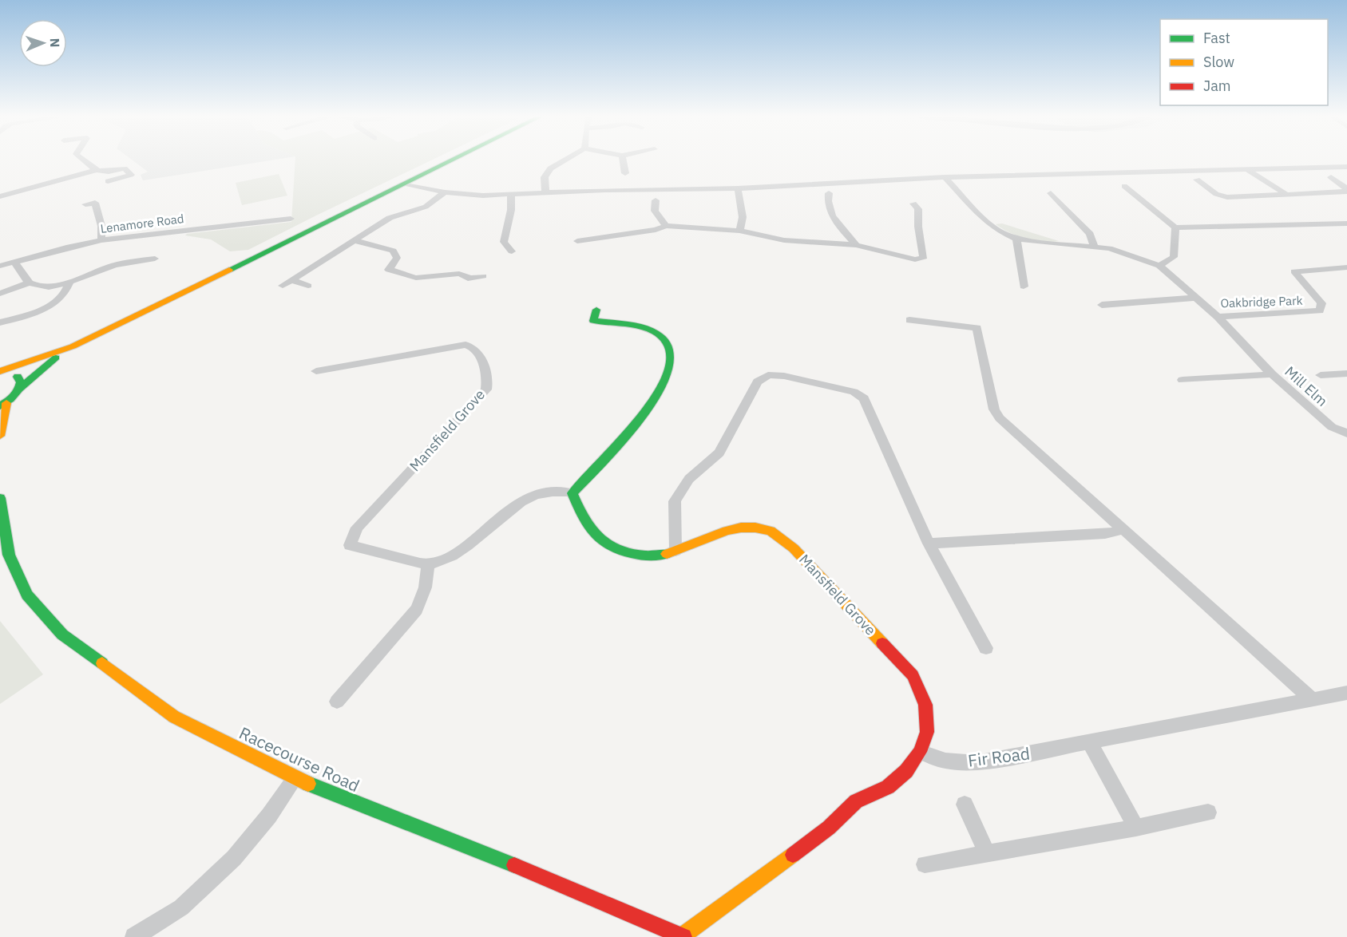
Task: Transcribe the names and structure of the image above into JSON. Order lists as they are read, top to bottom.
{
  "streets": {
    "main road": ["Mansfield Grove", "Racecourse Road"],
    "street": [
      "Lenamore Road",
      "Oakbridge Park",
      "Mill Elm",
      "Fir Road"
    ]
  },
  "crossings": [
    ["Oakbridge Park", "Mill Elm"],
    ["Mansfield Grove", "Fir Road"]
  ],
  "legend": ["Fast", "Slow", "Jam"],
  "north": "right"
}
